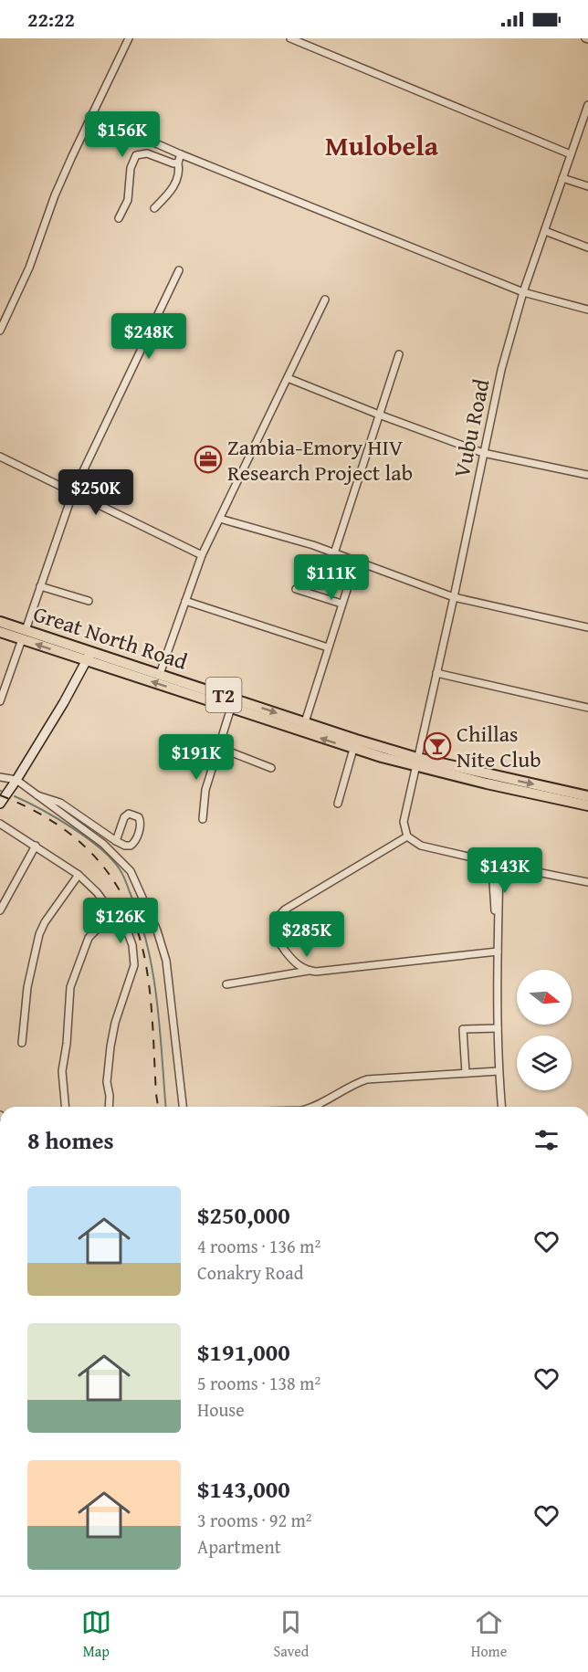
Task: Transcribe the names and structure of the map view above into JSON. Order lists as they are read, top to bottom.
{
  "streets": {
    "main road": ["Great North Road", "T2"],
    "street": ["Vubu Road"]
  },
  "crossings": [
    ["Vubu Road", "Great North Road"]
  ],
  "districts": ["Mulobela"],
  "places": {
    "office": ["Zambia-Emory HIV Research Project lab"],
    "bar": ["Chillas Nite Club"]
  },
  "north": "right",
  "page": {
    "status": "22:22",
    "price": [
      "$156K",
      "$248K",
      "$250K",
      "$111K",
      "$191K",
      "$143K",
      "$126K",
      "$285K"
    ],
    "heading": "8 homes",
    "list": [
      {
        "name": "$250,000",
        "note": "4 rooms · 136 m² · Conakry Road"
      },
      {
        "name": "$191,000",
        "note": "5 rooms · 138 m² · House"
      },
      {
        "name": "$143,000",
        "note": "3 rooms · 92 m² · Apartment"
      }
    ],
    "tabs": ["Map", "Saved", "Home"]
  }
}
